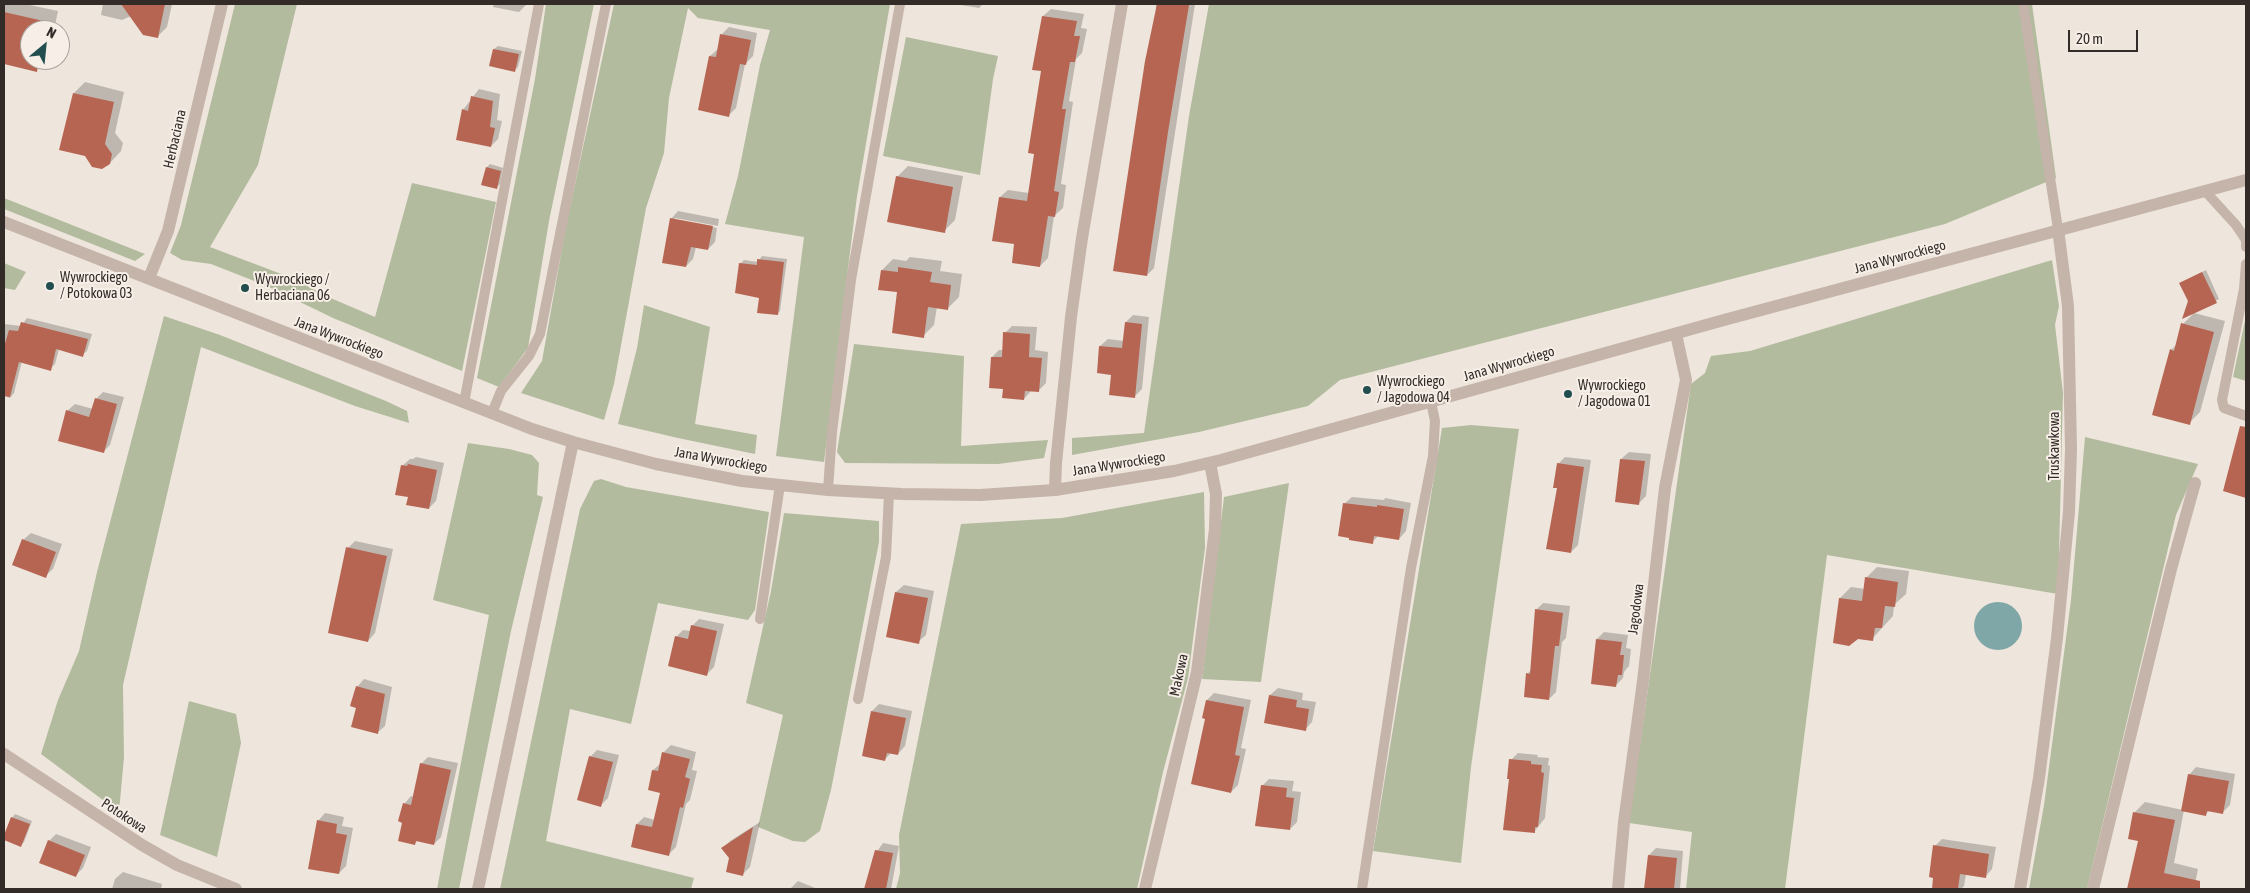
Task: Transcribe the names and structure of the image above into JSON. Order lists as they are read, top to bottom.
{
  "streets": {
    "street": [
      "Herbaciana",
      "Jana Wywrockiego",
      "Truskawkowa",
      "Jagodowa",
      "Makowa",
      "Potokowa"
    ]
  },
  "crossings": [
    ["Herbaciana", "Jana Wywrockiego"],
    ["Jana Wywrockiego", "Truskawkowa"],
    ["Jana Wywrockiego", "Jagodowa"],
    ["Jana Wywrockiego", "Makowa"]
  ],
  "places": [
    "Wywrockiego / Potokowa 03",
    "Wywrockiego / Herbaciana 06",
    "Wywrockiego / Jagodowa 04",
    "Wywrockiego / Jagodowa 01"
  ],
  "scale_bar": "20 m",
  "north": "top right"
}
